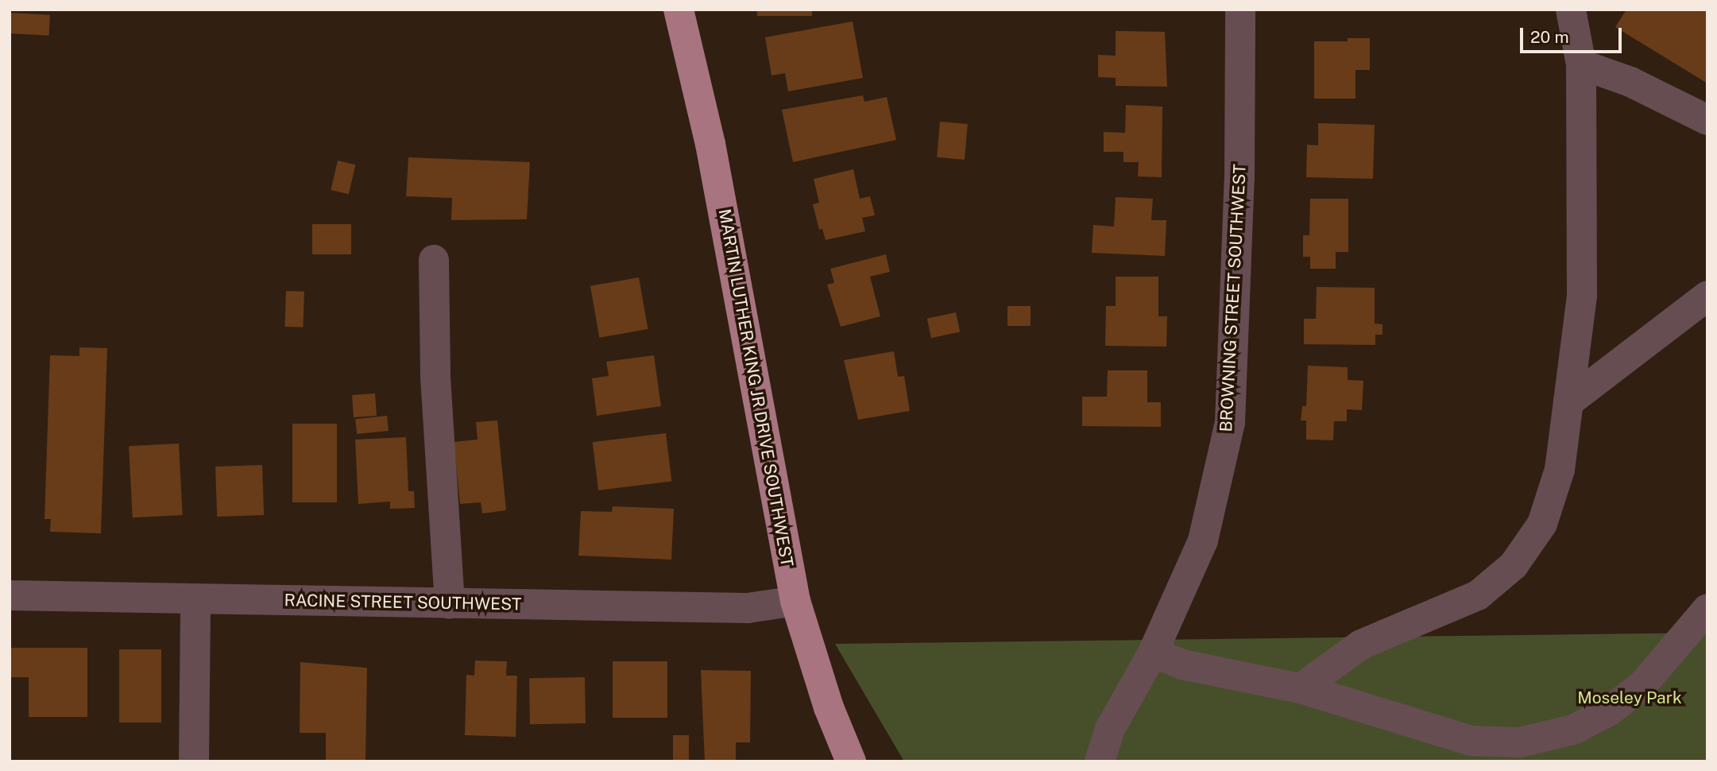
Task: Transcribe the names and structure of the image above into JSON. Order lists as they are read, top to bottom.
{
  "streets": {
    "main road": ["MARTIN LUTHER KING JR DRIVE SOUTHWEST"],
    "street": ["BROWNING STREET SOUTHWEST", "RACINE STREET SOUTHWEST"]
  },
  "crossings": [
    ["MARTIN LUTHER KING JR DRIVE SOUTHWEST", "RACINE STREET SOUTHWEST"]
  ],
  "parks": ["Moseley Park"],
  "scale_bar": "20 m"
}
